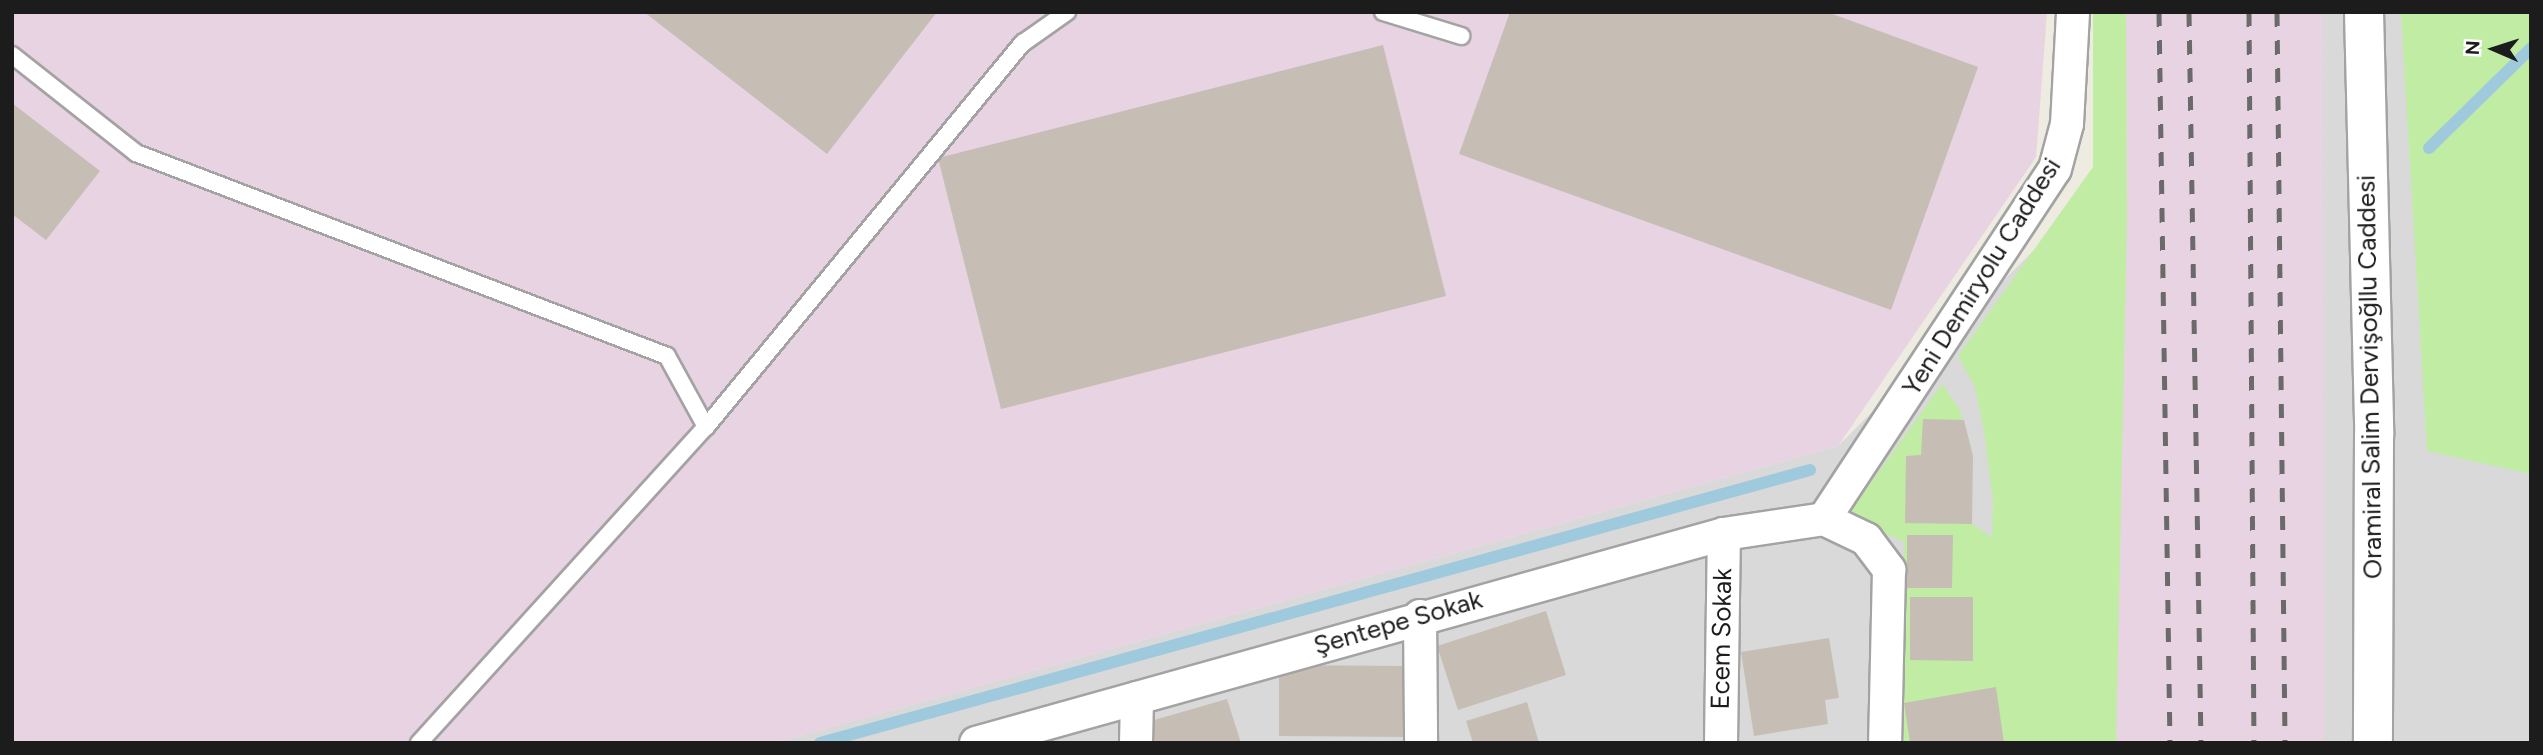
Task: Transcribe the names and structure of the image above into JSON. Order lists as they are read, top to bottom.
{
  "streets": {
    "street": [
      "Yeni Demiryolu Caddesi",
      "Oramiral Salim Dervişoğllu Caddesi",
      "Şentepe Sokak",
      "Ecem Sokak"
    ]
  },
  "crossings": [
    ["Yeni Demiryolu Caddesi", "Şentepe Sokak"],
    ["Şentepe Sokak", "Ecem Sokak"]
  ],
  "north": "left"
}
